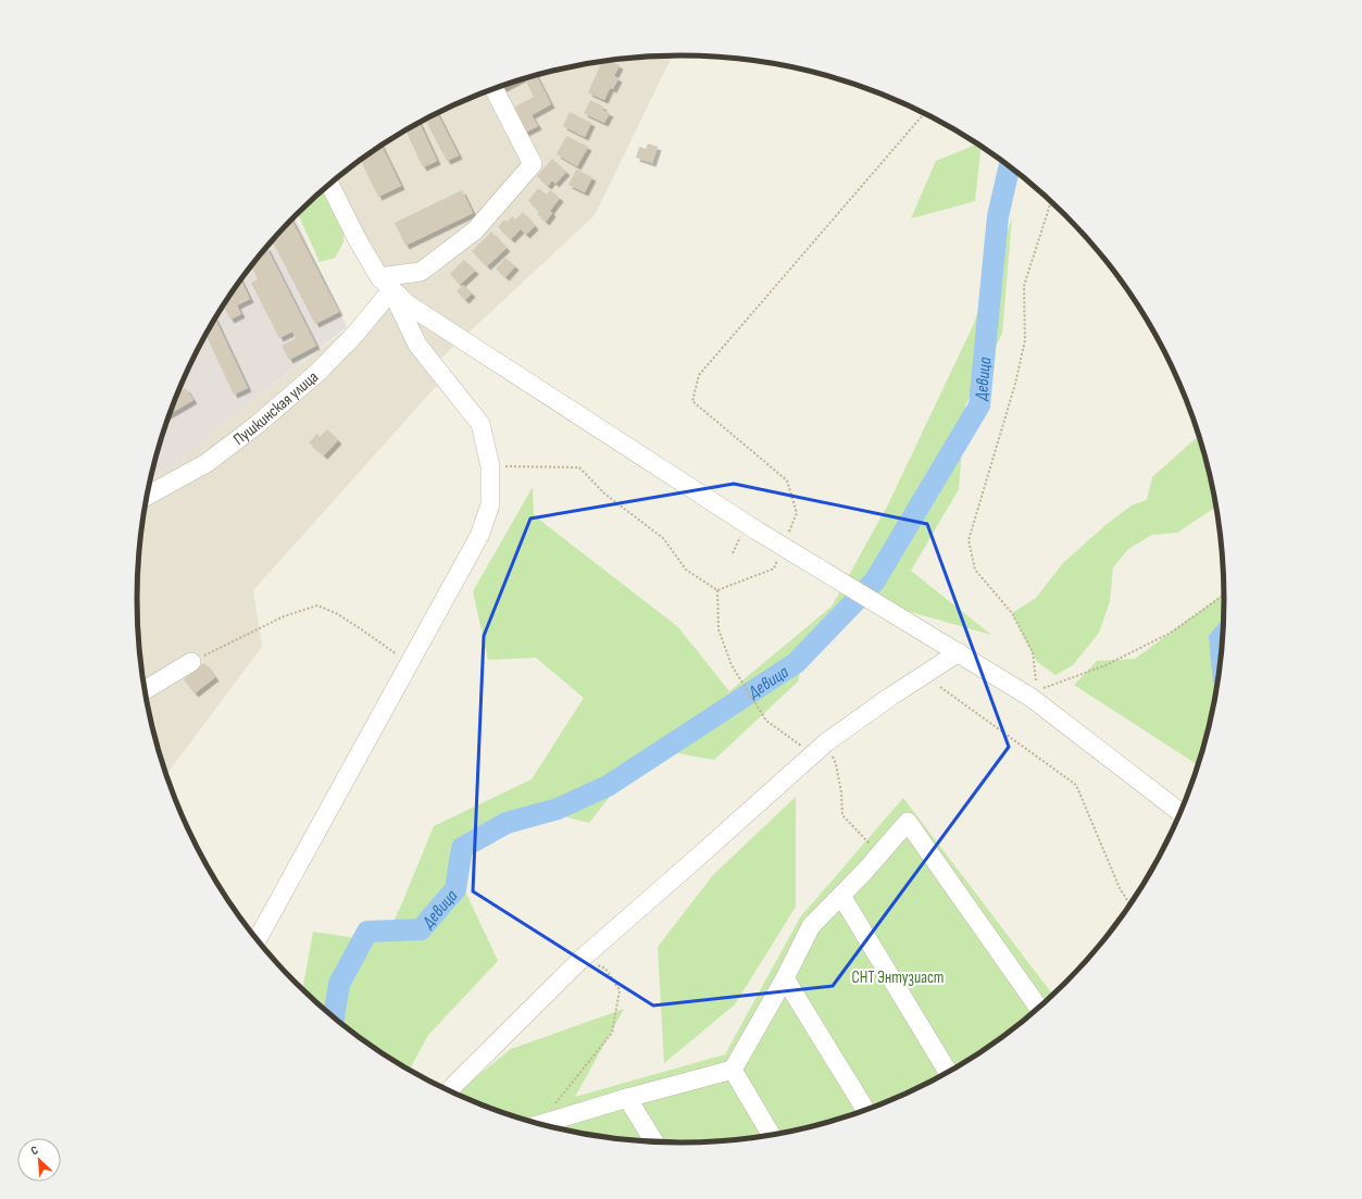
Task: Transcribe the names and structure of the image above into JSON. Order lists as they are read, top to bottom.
{
  "streets": {
    "street": ["Пушкинская улица"]
  },
  "water": ["Девица"],
  "parks": ["СНТ Энтузиаст"],
  "north": "top left"
}
